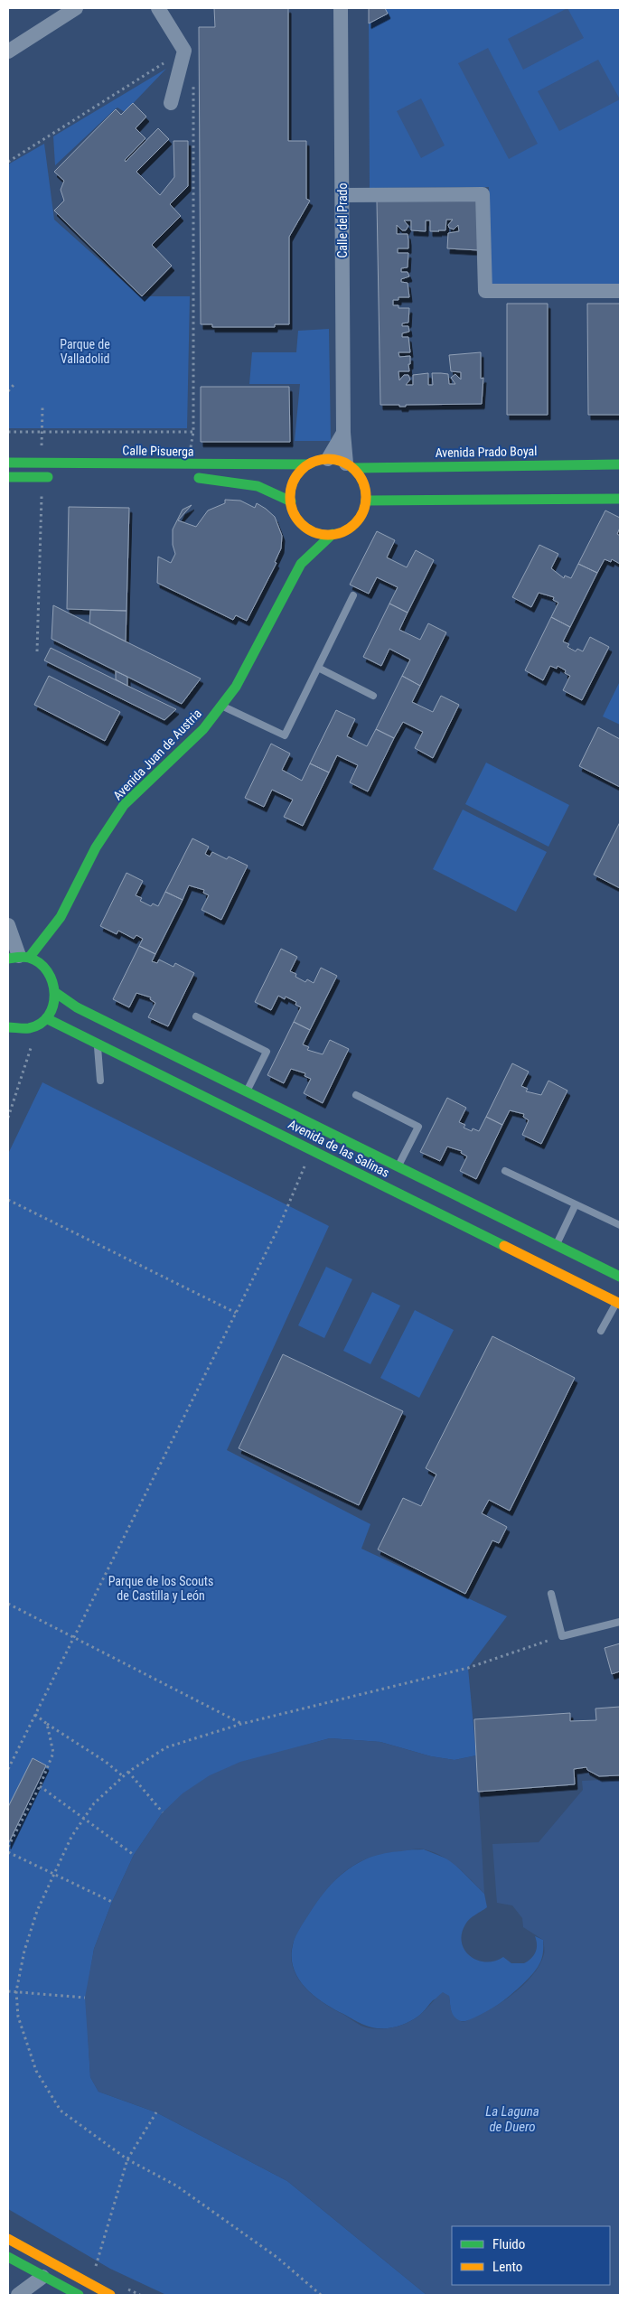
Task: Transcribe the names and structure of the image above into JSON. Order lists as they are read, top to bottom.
{
  "streets": {
    "street": [
      "Calle del Prado",
      "Calle Pisuerga",
      "Avenida Prado Boyal",
      "Avenida Juan de Austria",
      "Avenida de las Salinas"
    ]
  },
  "crossings": [
    ["Calle del Prado", "Calle Pisuerga"],
    ["Calle del Prado", "Avenida Prado Boyal"],
    ["Calle del Prado", "Avenida Juan de Austria"],
    ["Calle Pisuerga", "Avenida Prado Boyal"],
    ["Calle Pisuerga", "Avenida Juan de Austria"],
    ["Avenida Prado Boyal", "Avenida Juan de Austria"]
  ],
  "water": ["La Laguna de Duero"],
  "parks": ["Parque de Valladolid", "Parque de los Scouts de Castilla y León"],
  "legend": ["Fluido", "Lento"]
}
